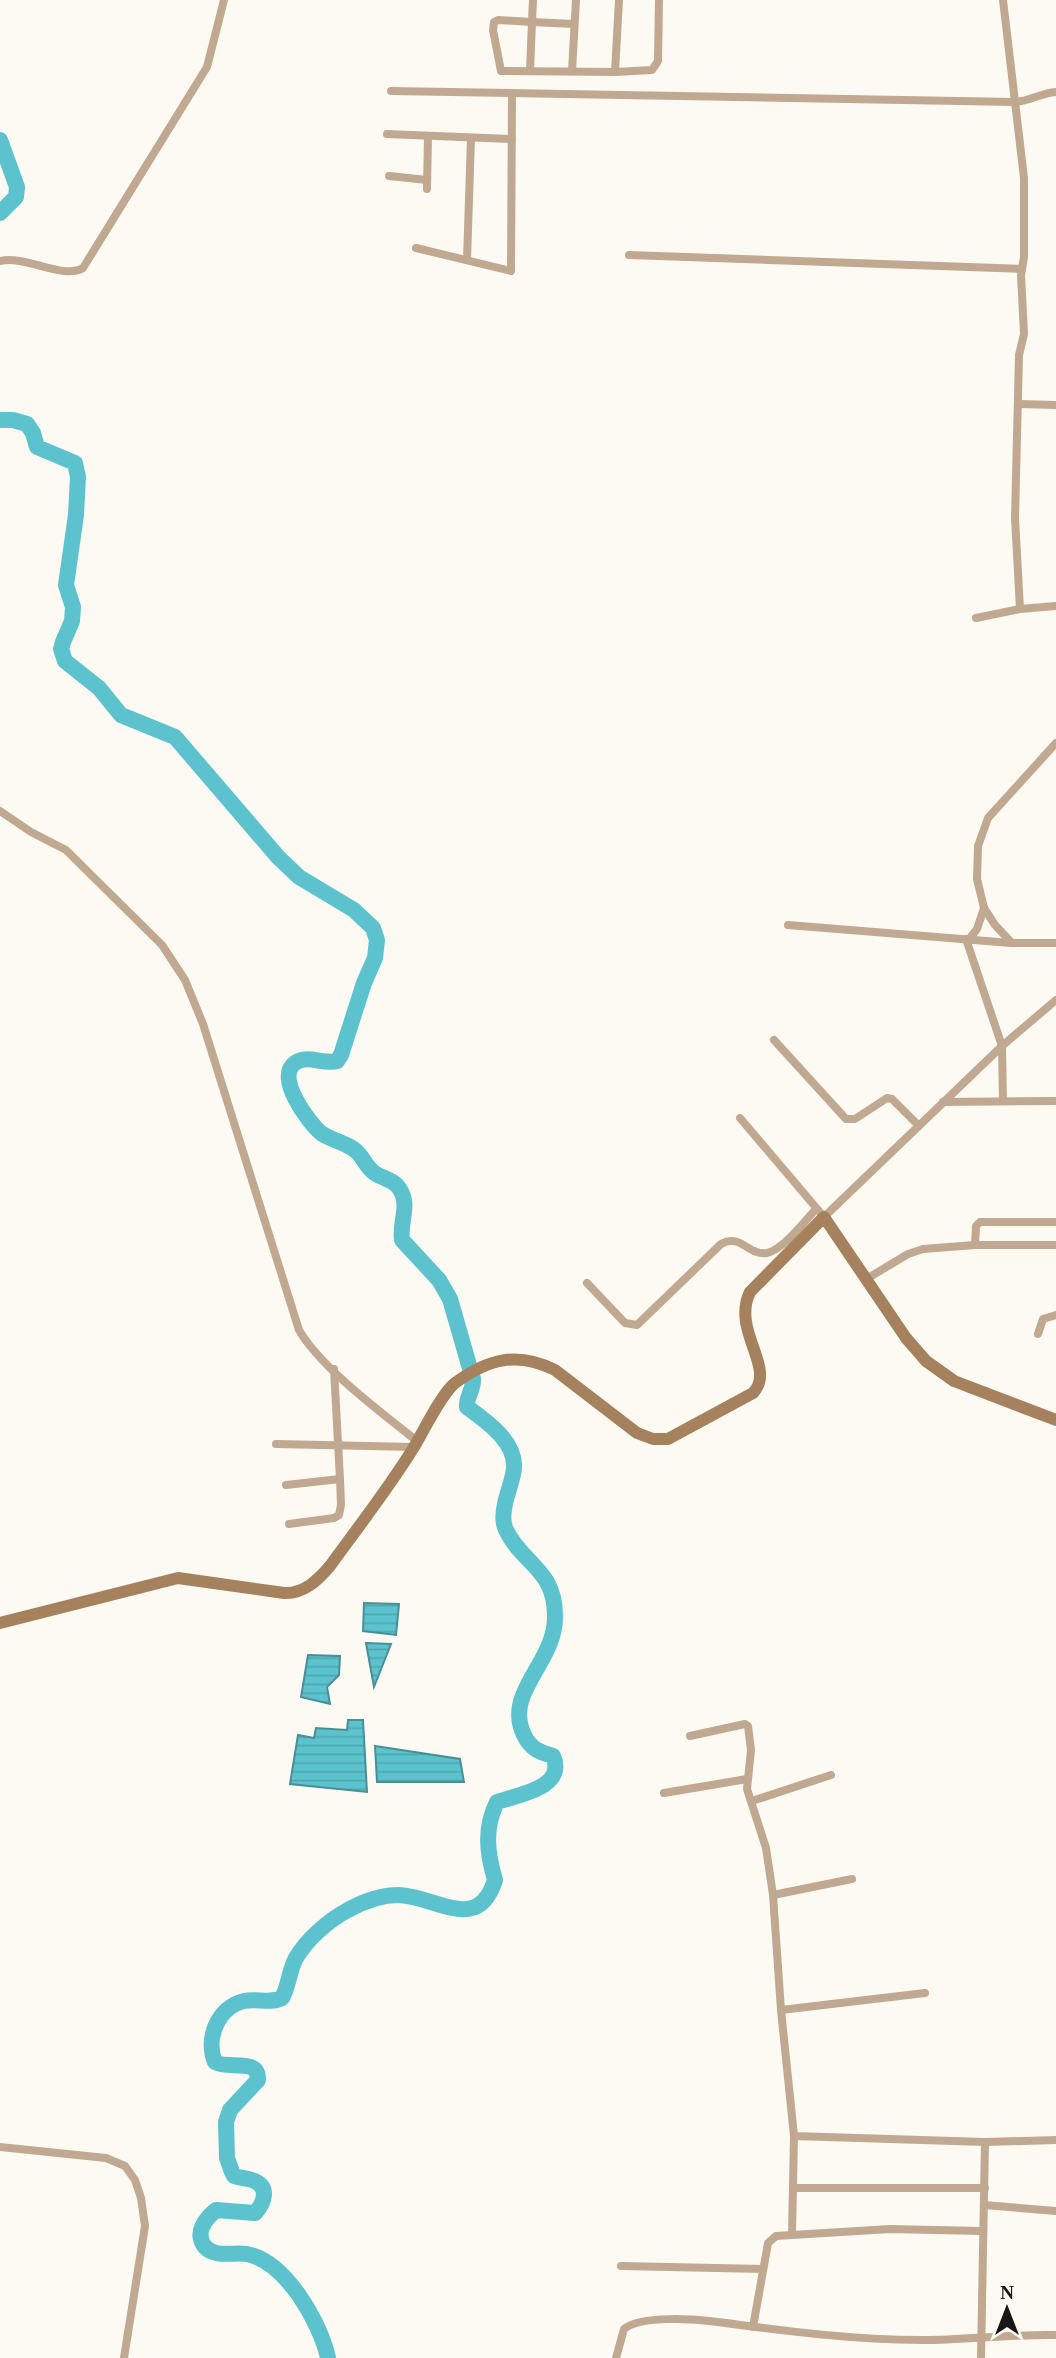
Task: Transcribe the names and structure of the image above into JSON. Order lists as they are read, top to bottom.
{
  "north": "top"
}
